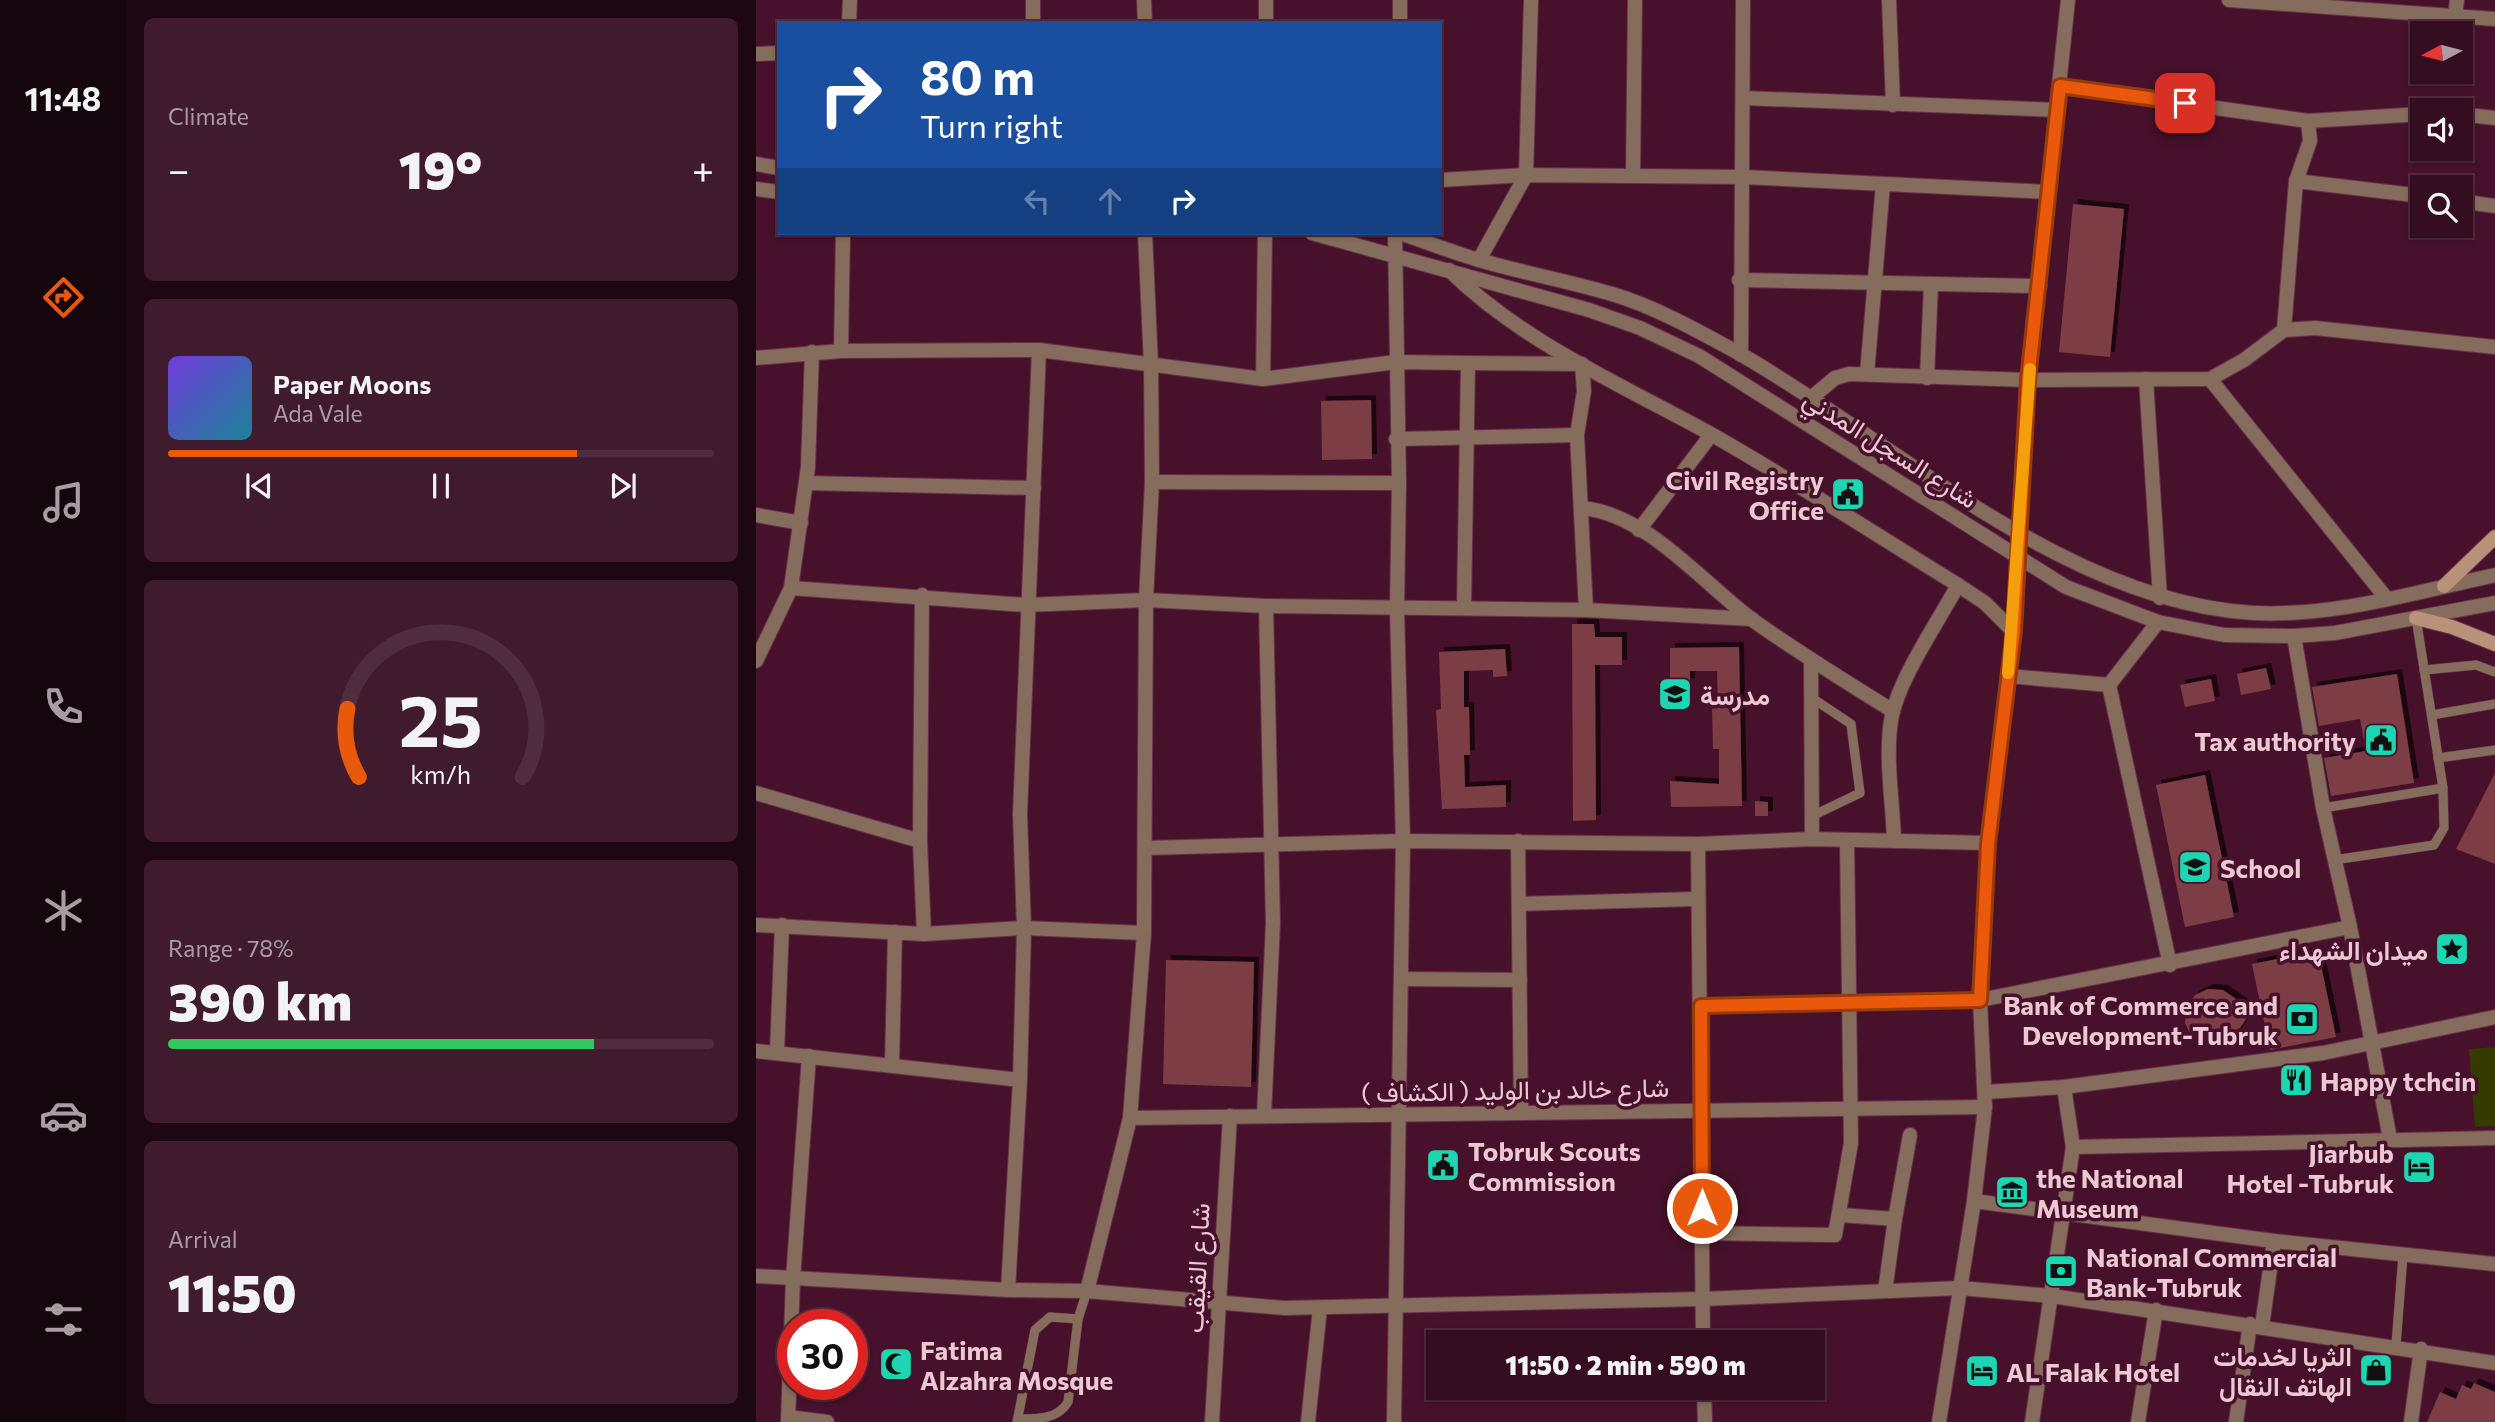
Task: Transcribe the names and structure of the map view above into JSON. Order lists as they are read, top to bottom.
{
  "streets": {
    "street": ["شارع السجل المدني", "شارع خالد بن الوليد ( الكشاف )", "شارع القيقب"]
  },
  "crossings": [
    ["شارع خالد بن الوليد ( الكشاف )", "شارع القيقب"]
  ],
  "places": {
    "public building": ["Civil Registry Office", "Tax authority", "Tobruk Scouts Commission"],
    "school or university": ["مدرسة", "School"],
    "place": ["ميدان الشهداء"],
    "bank": ["Bank of Commerce and Development-Tubruk", "National Commercial Bank-Tubruk"],
    "restaurant": ["Happy tchcin"],
    "hotel": ["Jiarbub Hotel -Tubruk", "AL Falak Hotel"],
    "museum": ["the National Museum"],
    "mosque": ["Fatima Alzahra Mosque"],
    "shop": ["الثريا لخدمات الهاتف النقال"]
  },
  "north": "left",
  "page": {
    "tabs": "11:48",
    "tile": [
      "Climate",
      ["Range · 78%", "390 km"],
      ["Arrival", "11:50"]
    ],
    "turn": ["80 m", "Turn right"],
    "heat": ["−", "19°", "+"],
    "song": ["Paper Moons", "Ada Vale"],
    "limit": "30",
    "trip": "11:50 · 2 min · 590 m",
    "gauge": ["25", "km/h"]
  }
}
